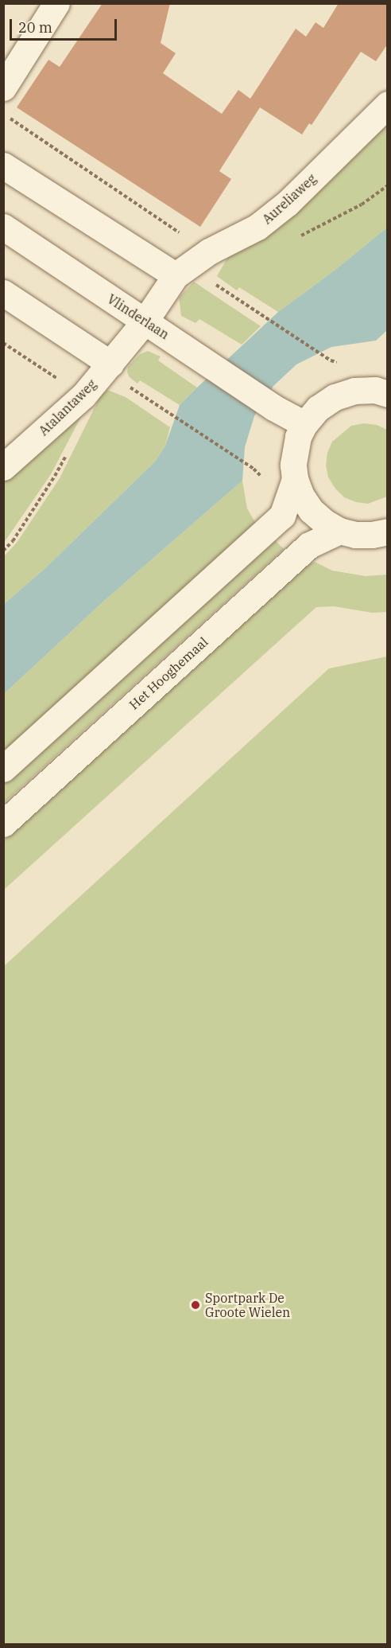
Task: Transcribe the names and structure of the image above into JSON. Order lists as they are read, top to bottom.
{
  "streets": {
    "street": [
      "Aureliaweg",
      "Vlinderlaan",
      "Atalantaweg",
      "Het Hooghemaal"
    ]
  },
  "crossings": [
    ["Aureliaweg", "Vlinderlaan"],
    ["Aureliaweg", "Atalantaweg"],
    ["Vlinderlaan", "Atalantaweg"]
  ],
  "places": ["Sportpark De Groote Wielen"],
  "scale_bar": "20 m"
}
